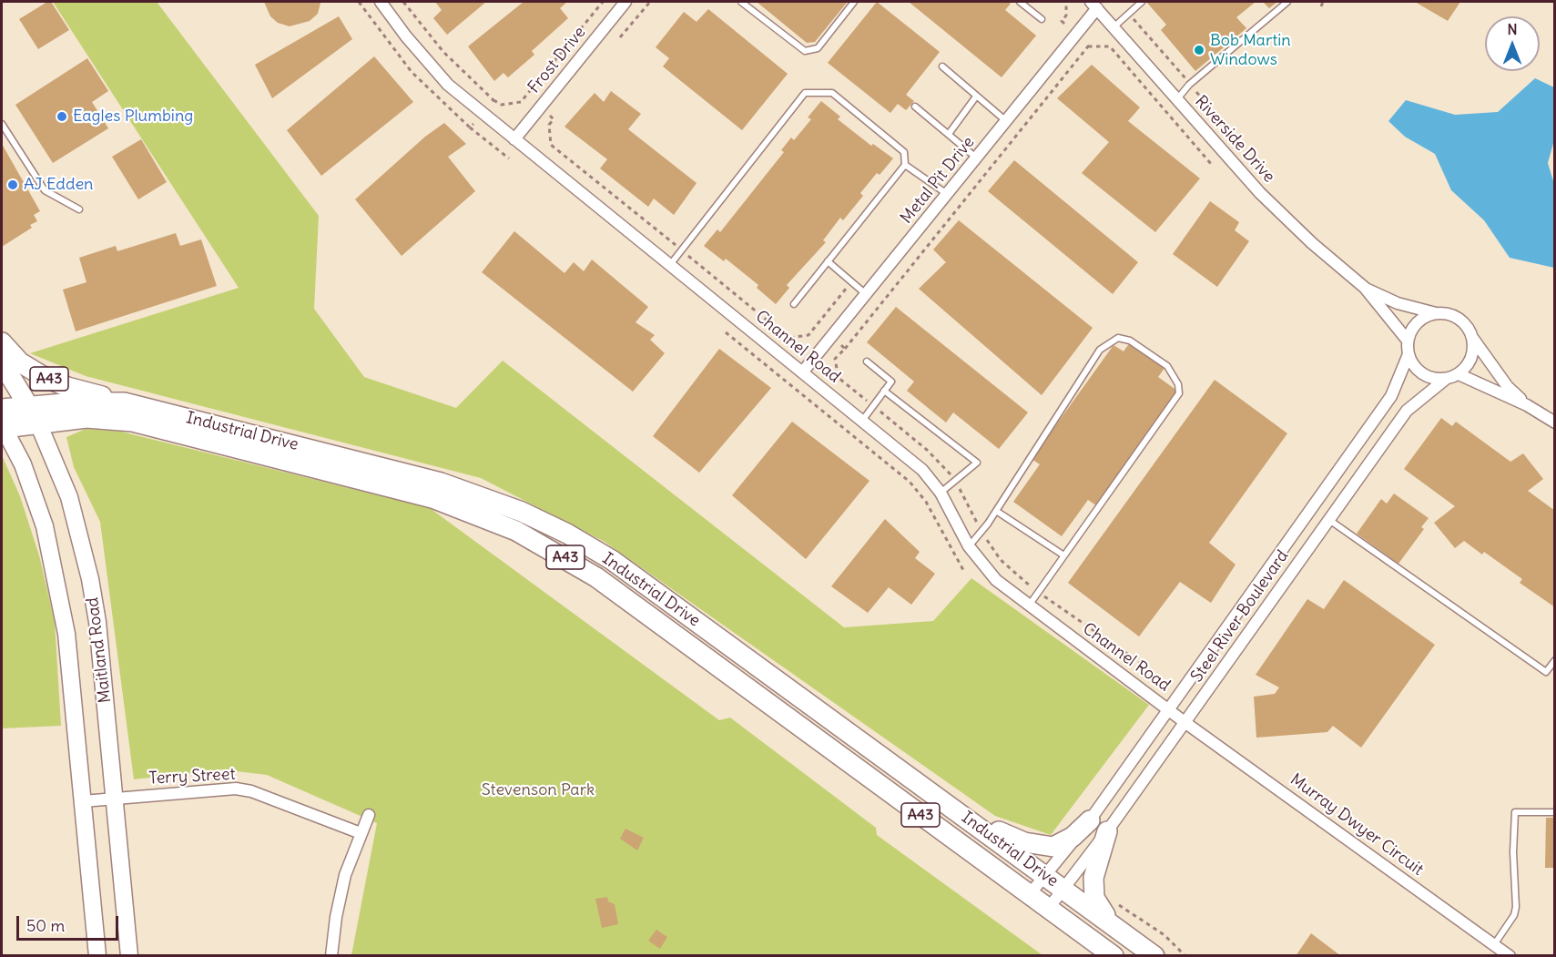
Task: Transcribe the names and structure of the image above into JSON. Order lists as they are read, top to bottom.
{
  "streets": {
    "highway": ["A43", "Industrial Drive", "Maitland Road"],
    "street": [
      "Frost Drive",
      "Riverside Drive",
      "Metal Pit Drive",
      "Channel Road",
      "Steel River Boulevard",
      "Terry Street",
      "Murray Dwyer Circuit"
    ]
  },
  "crossings": [
    ["Frost Drive", "Channel Road"],
    ["Riverside Drive", "Metal Pit Drive"],
    ["Riverside Drive", "Steel River Boulevard"],
    ["Metal Pit Drive", "Channel Road"],
    ["Channel Road", "Steel River Boulevard"],
    ["Channel Road", "Murray Dwyer Circuit"],
    ["A43", "Industrial Drive"],
    ["Industrial Drive", "Steel River Boulevard"],
    ["Industrial Drive", "Maitland Road"],
    ["Steel River Boulevard", "Murray Dwyer Circuit"],
    ["Maitland Road", "Terry Street"]
  ],
  "parks": ["Stevenson Park"],
  "places": ["Bob Martin Windows", "Eagles Plumbing", "AJ Edden"],
  "scale_bar": "50 m",
  "north": "top"
}
